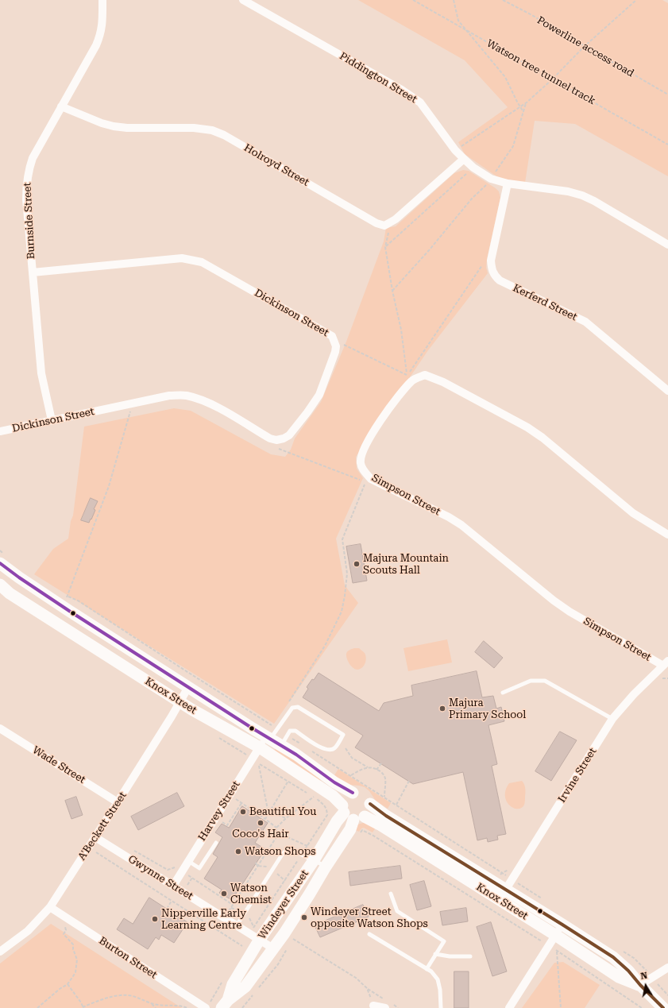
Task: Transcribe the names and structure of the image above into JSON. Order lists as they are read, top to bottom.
{
  "streets": {
    "street": [
      "Piddington Street",
      "Holroyd Street",
      "Burnside Street",
      "Kerferd Street",
      "Dickinson Street",
      "Simpson Street",
      "Knox Street",
      "Wade Street",
      "Irvine Street",
      "Harvey Street",
      "A'Beckett Street",
      "Gwynne Street",
      "Windeyer Street",
      "Burton Street"
    ],
    "path": ["Powerline access road", "Watson tree tunnel track"]
  },
  "crossings": [
    ["Piddington Street", "Kerferd Street"],
    ["Holroyd Street", "Burnside Street"],
    ["Burnside Street", "Dickinson Street"],
    ["Simpson Street", "Irvine Street"],
    ["Knox Street", "Irvine Street"],
    ["Knox Street", "Harvey Street"],
    ["Knox Street", "A'Beckett Street"],
    ["Knox Street", "Windeyer Street"],
    ["Wade Street", "A'Beckett Street"],
    ["Harvey Street", "Gwynne Street"],
    ["A'Beckett Street", "Gwynne Street"],
    ["A'Beckett Street", "Burton Street"],
    ["Gwynne Street", "Windeyer Street"]
  ],
  "places": [
    "Majura Mountain Scouts Hall",
    "Majura Primary School",
    "Beautiful You",
    "Coco's Hair",
    "Watson Shops",
    "Watson Chemist",
    "Windeyer Street opposite Watson Shops",
    "Nipperville Early Learning Centre"
  ],
  "north": "top"
}
